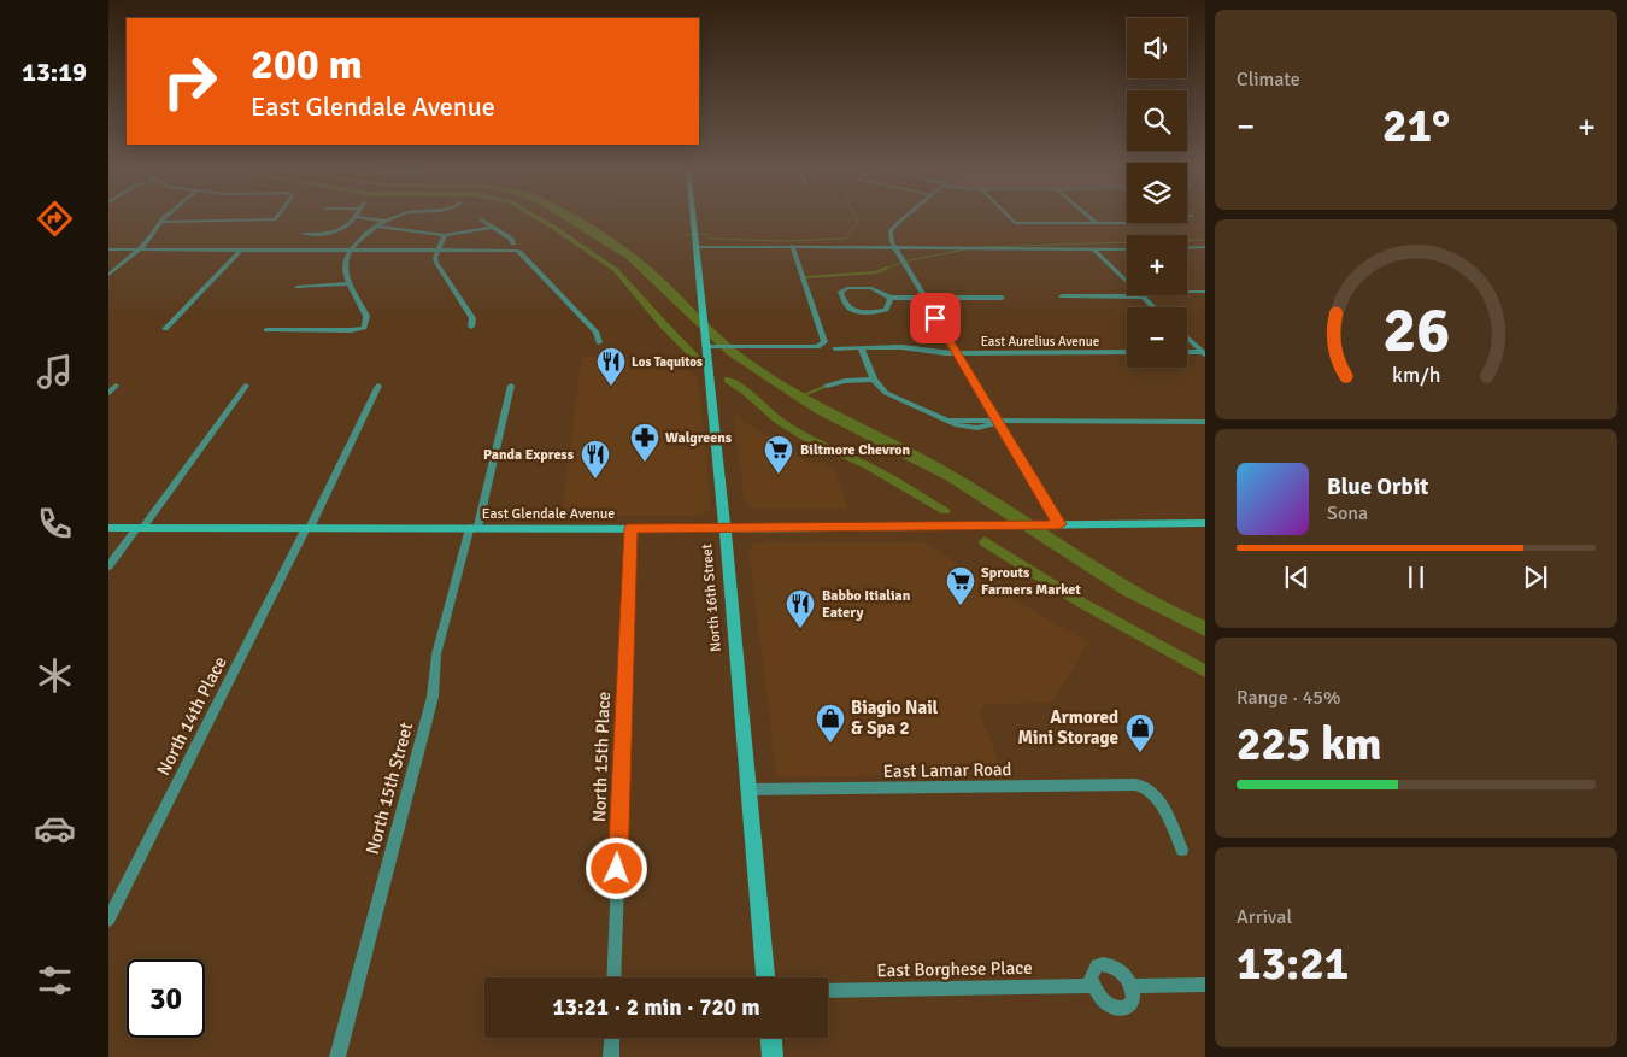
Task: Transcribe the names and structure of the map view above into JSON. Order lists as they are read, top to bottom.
{
  "streets": {
    "main road": ["East Glendale Avenue", "North 16th Street"],
    "street": [
      "East Aurelius Avenue",
      "North 14th Place",
      "North 15th Place",
      "East Lamar Road",
      "North 15th Street",
      "East Borghese Place"
    ]
  },
  "crossings": [
    ["East Glendale Avenue", "North 16th Street"],
    ["East Glendale Avenue", "North 14th Place"],
    ["East Glendale Avenue", "North 15th Place"],
    ["East Glendale Avenue", "North 15th Street"],
    ["North 16th Street", "East Lamar Road"]
  ],
  "places": {
    "restaurant": ["Los Taquitos", "Panda Express", "Babbo Itialian Eatery"],
    "pharmacy": ["Walgreens"],
    "supermarket": ["Biltmore Chevron", "Sprouts Farmers Market"],
    "shop": ["Biagio Nail & Spa 2", "Armored Mini Storage"]
  },
  "page": {
    "tabs": "13:19",
    "tile": [
      "Climate",
      ["Range · 45%", "225 km"],
      ["Arrival", "13:21"]
    ],
    "map_buttons": ["+", "−"],
    "turn": ["200 m", "East Glendale Avenue"],
    "heat": ["−", "21°", "+"],
    "song": ["Blue Orbit", "Sona"],
    "limit": "30",
    "trip": "13:21 · 2 min · 720 m",
    "gauge": ["26", "km/h"]
  }
}
